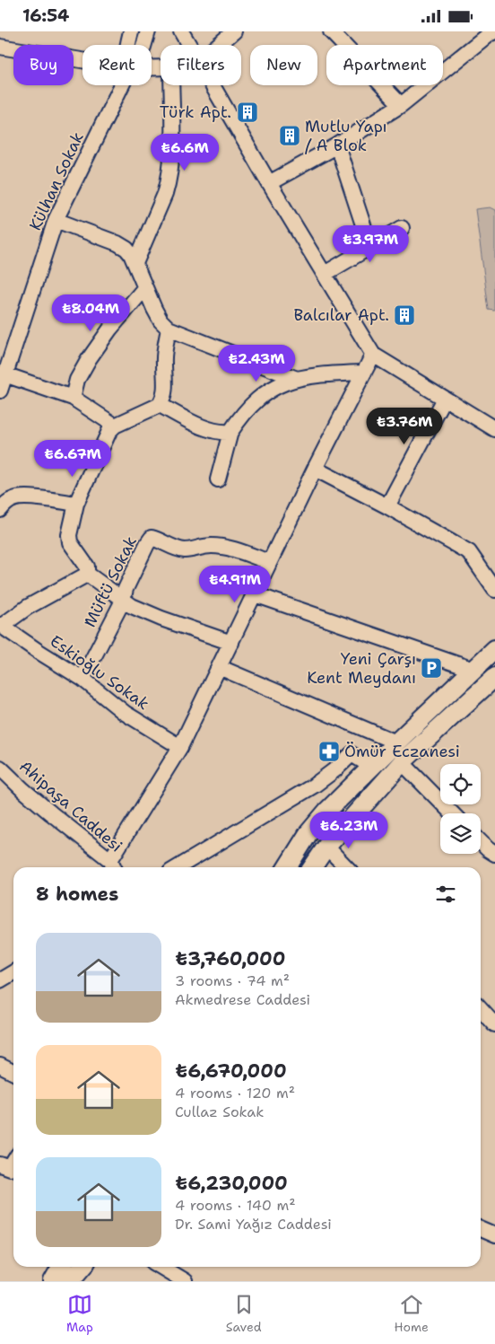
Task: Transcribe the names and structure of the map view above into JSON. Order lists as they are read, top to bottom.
{
  "streets": {
    "street": [
      "Külhan Sokak",
      "Müftü Sokak",
      "Eskioğlu Sokak",
      "Ahipaşa Caddesi"
    ]
  },
  "crossings": [
    ["Müftü Sokak", "Eskioğlu Sokak"]
  ],
  "places": {
    "building": ["Türk Apt.", "Mutlu Yapı / A Blok", "Balcılar Apt."],
    "parking": ["Yeni Çarşı Kent Meydanı"],
    "pharmacy": ["Ömür Eczanesi"]
  },
  "page": {
    "status": "16:54",
    "chip": [
      "Buy",
      "Rent",
      "Filters",
      "New",
      "Apartment"
    ],
    "price": [
      "₺6.6M",
      "₺3.97M",
      "₺8.04M",
      "₺2.43M",
      "₺3.76M",
      "₺6.67M",
      "₺4.91M",
      "₺6.23M"
    ],
    "heading": "8 homes",
    "list": [
      {
        "name": "₺3,760,000",
        "note": "3 rooms · 74 m² · Akmedrese Caddesi"
      },
      {
        "name": "₺6,670,000",
        "note": "4 rooms · 120 m² · Cullaz Sokak"
      },
      {
        "name": "₺6,230,000",
        "note": "4 rooms · 140 m² · Dr. Sami Yağız Caddesi"
      }
    ],
    "tabs": ["Map", "Saved", "Home"]
  }
}
